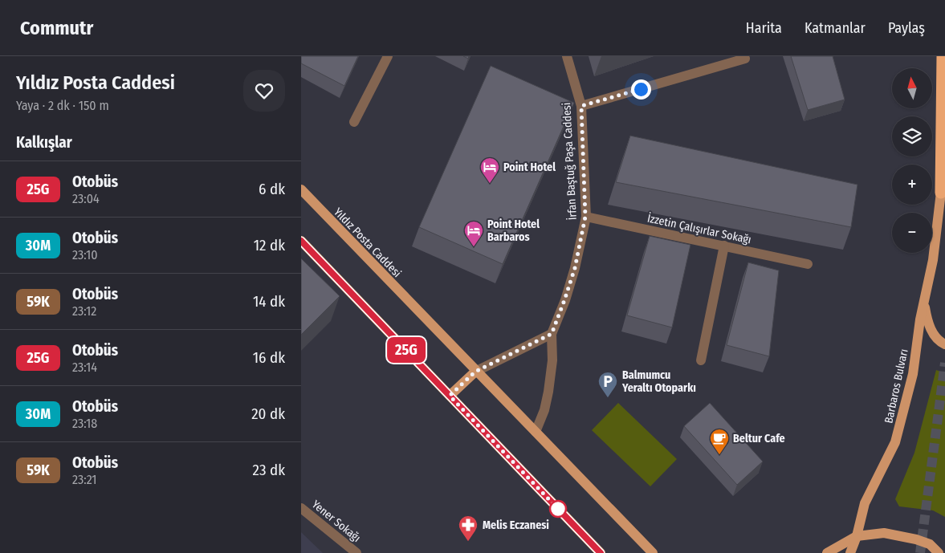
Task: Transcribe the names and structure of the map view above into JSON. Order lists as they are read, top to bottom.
{
  "streets": {
    "main road": ["Yıldız Posta Caddesi", "Barbaros Bulvarı"],
    "street": ["İrfan Baştuğ Paşa Caddesi", "İzzetin Çalışırlar Sokağı", "Yener Sokağı"]
  },
  "crossings": [
    ["İrfan Baştuğ Paşa Caddesi", "İzzetin Çalışırlar Sokağı"],
    ["İrfan Baştuğ Paşa Caddesi", "Yıldız Posta Caddesi"]
  ],
  "places": {
    "hotel": ["Point Hotel", "Point Hotel Barbaros"],
    "parking": ["Balmumcu Yeraltı Otoparkı"],
    "cafe": ["Beltur Cafe"],
    "pharmacy": ["Melis Eczanesi"]
  },
  "lines": ["bus line 25G"],
  "north": "top",
  "page": {
    "header": "Commutr",
    "nav": ["Harita", "Katmanlar", "Paylaş"],
    "heading": [
      ["Yıldız Posta Caddesi", "Yaya · 2 dk · 150 m"],
      "Kalkışlar"
    ],
    "on_map": "25G",
    "map_buttons": ["+", "−"],
    "list": [
      {
        "mark": "25G",
        "name": "Otobüs",
        "note": "23:04",
        "value": "6 dk"
      },
      {
        "mark": "30M",
        "name": "Otobüs",
        "note": "23:10",
        "value": "12 dk"
      },
      {
        "mark": "59K",
        "name": "Otobüs",
        "note": "23:12",
        "value": "14 dk"
      },
      {
        "mark": "25G",
        "name": "Otobüs",
        "note": "23:14",
        "value": "16 dk"
      },
      {
        "mark": "30M",
        "name": "Otobüs",
        "note": "23:18",
        "value": "20 dk"
      },
      {
        "mark": "59K",
        "name": "Otobüs",
        "note": "23:21",
        "value": "23 dk"
      }
    ]
  }
}
